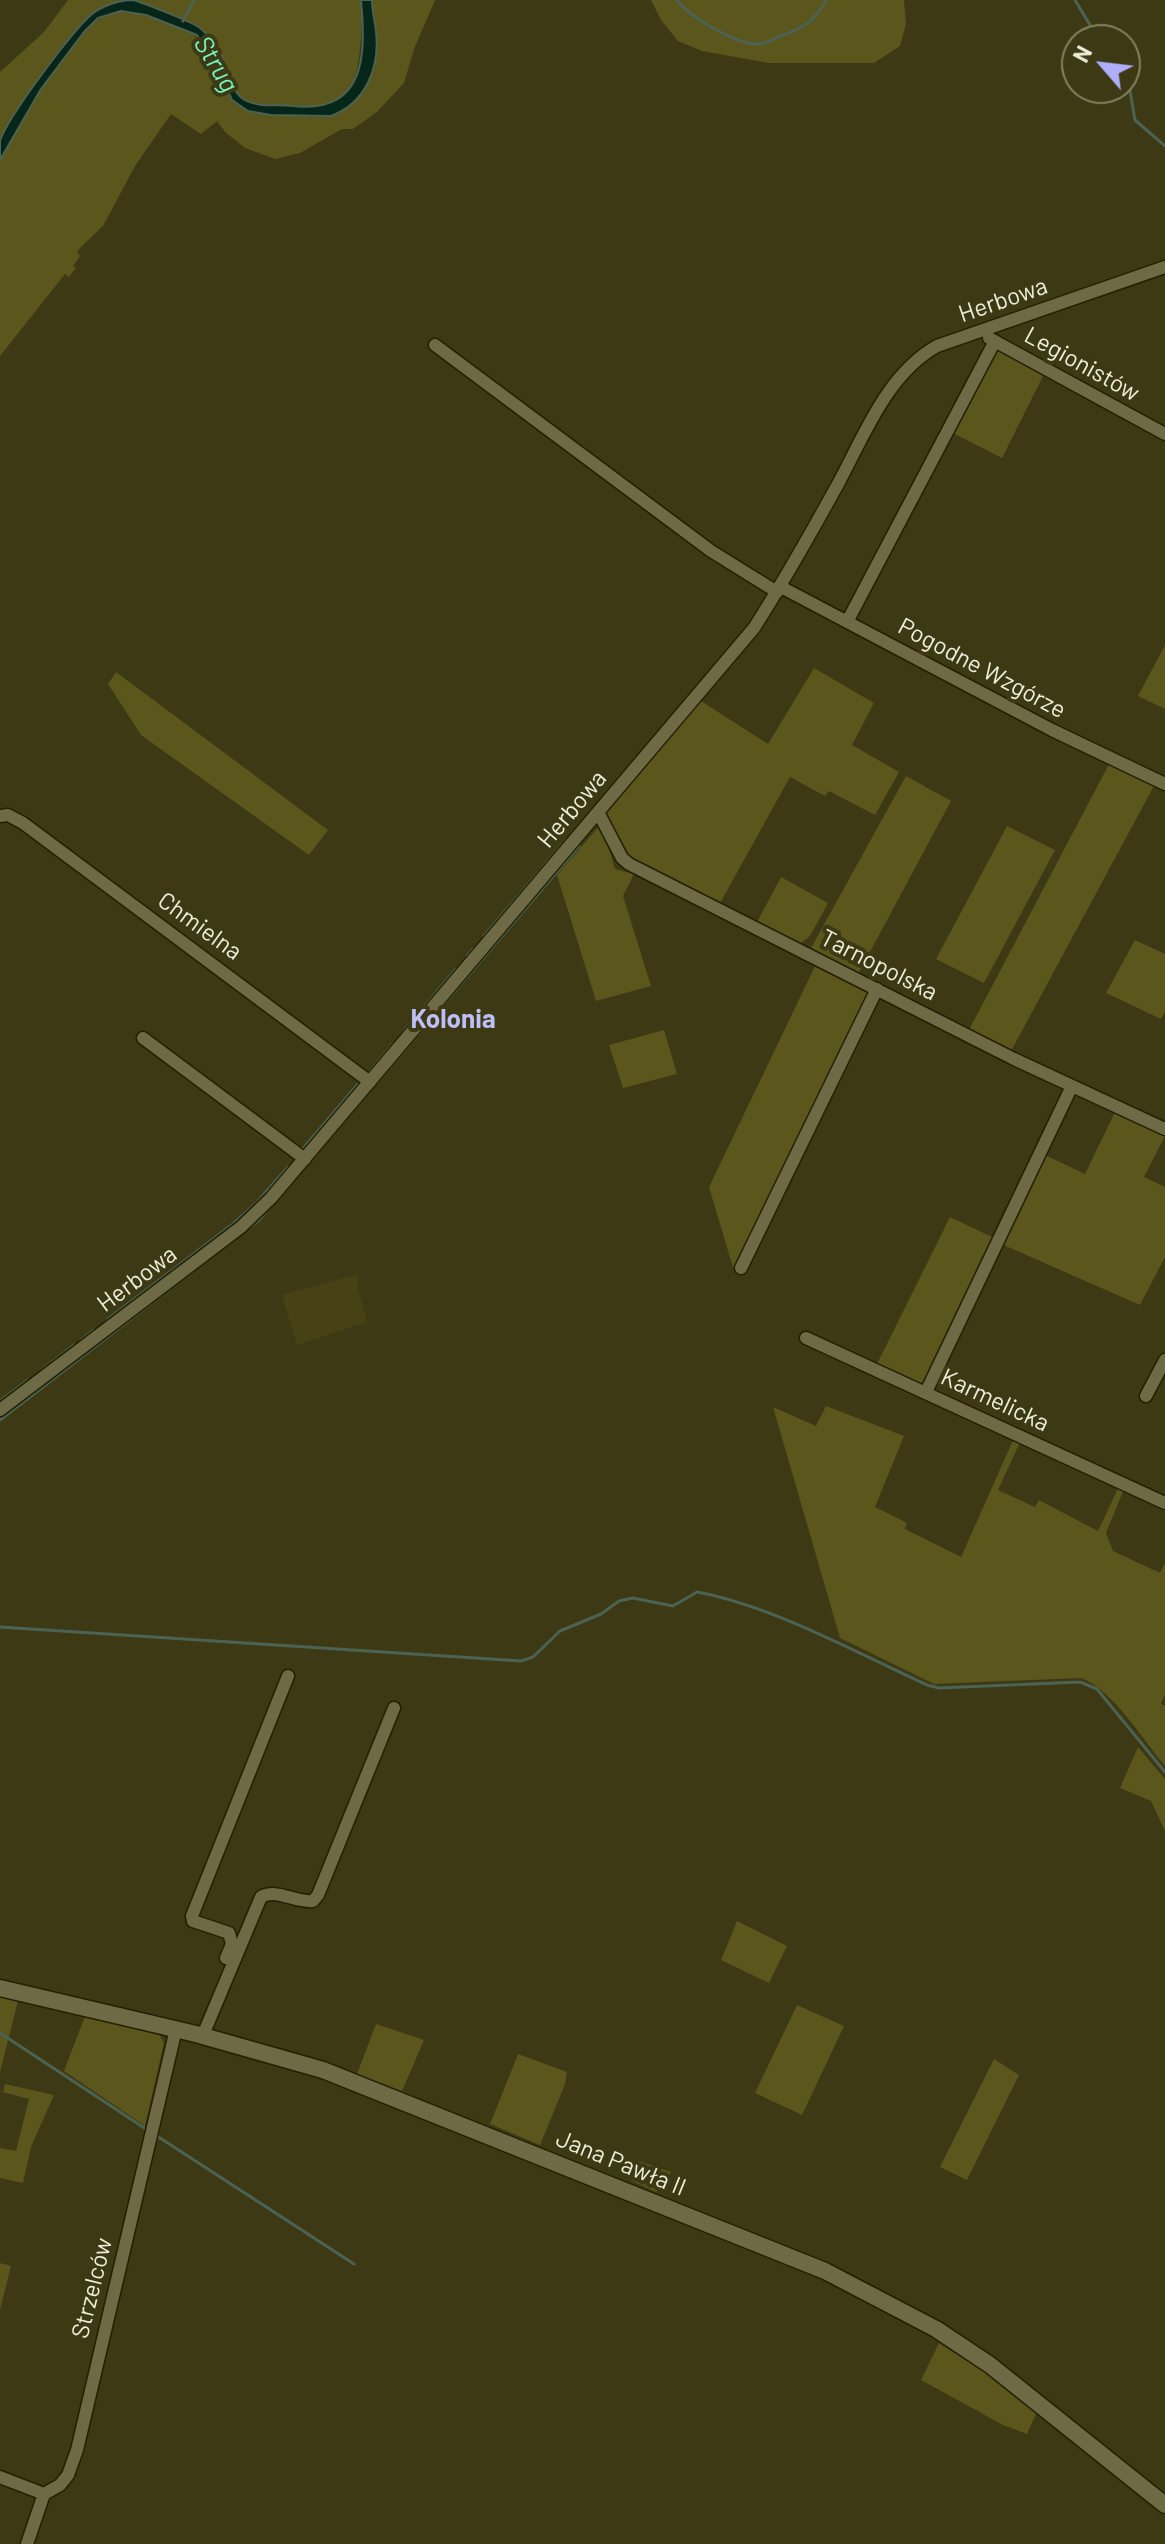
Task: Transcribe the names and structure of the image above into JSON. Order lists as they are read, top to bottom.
{
  "streets": {
    "street": [
      "Herbowa",
      "Legionistów",
      "Pogodne Wzgórze",
      "Chmielna",
      "Tarnopolska",
      "Karmelicka",
      "Jana Pawła II",
      "Strzelców"
    ]
  },
  "crossings": [
    ["Herbowa", "Legionistów"],
    ["Herbowa", "Pogodne Wzgórze"],
    ["Herbowa", "Chmielna"],
    ["Herbowa", "Tarnopolska"],
    ["Jana Pawła II", "Strzelców"]
  ],
  "districts": ["Kolonia"],
  "water": ["Strug"],
  "north": "top left"
}
